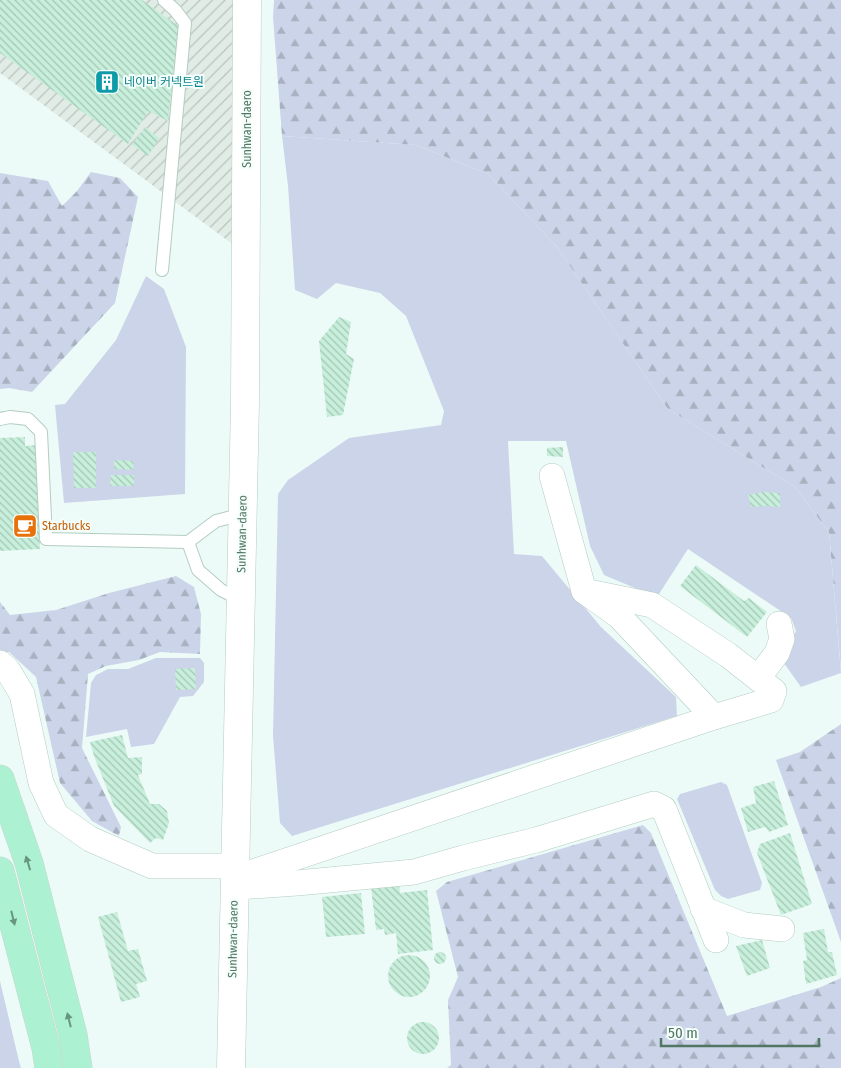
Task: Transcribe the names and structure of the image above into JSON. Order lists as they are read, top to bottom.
{
  "streets": {
    "street": ["Sunhwan-daero"]
  },
  "places": {
    "building": ["네이버 커넥트원"],
    "cafe": ["Starbucks"]
  },
  "scale_bar": "50 m"
}
